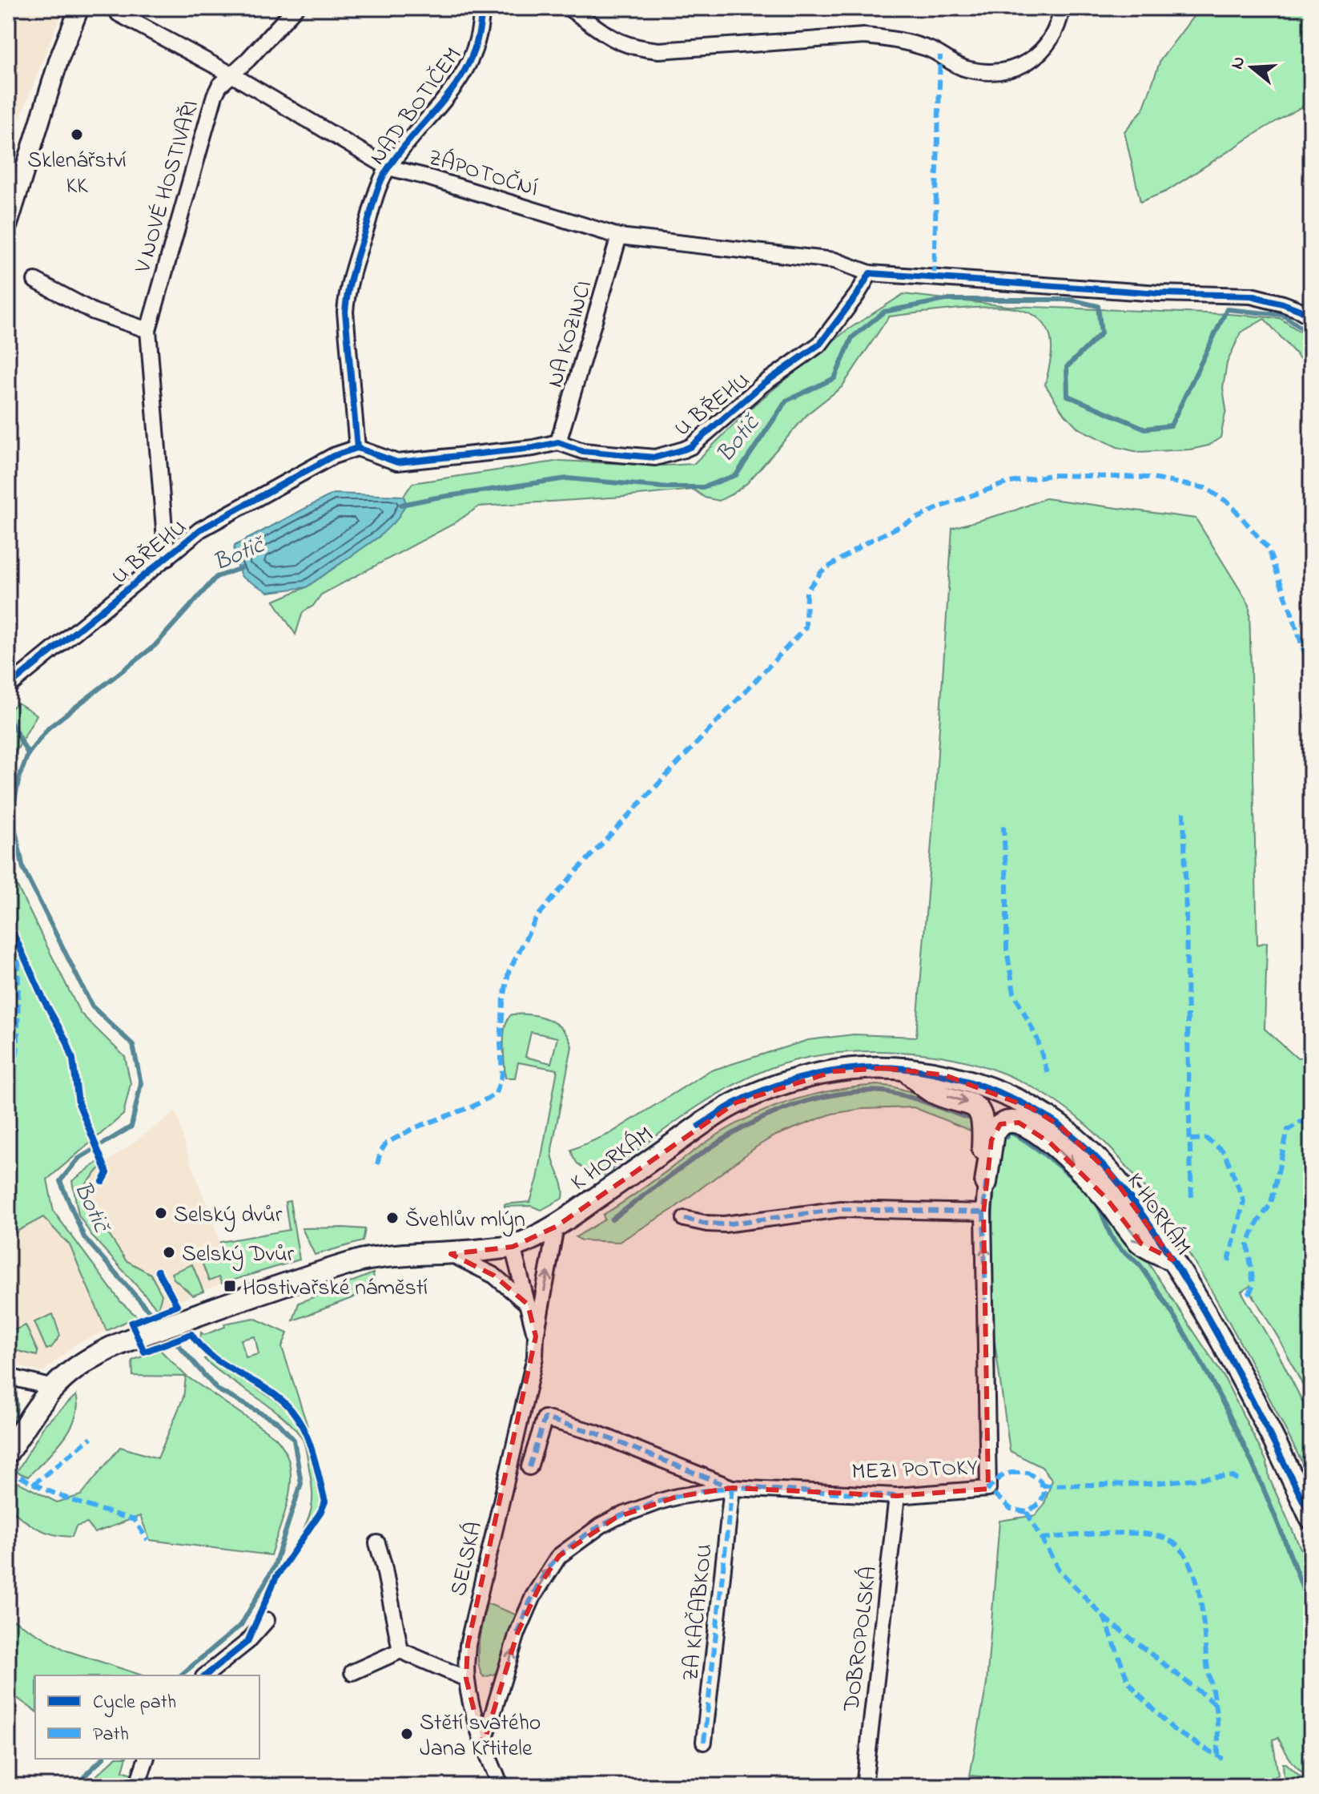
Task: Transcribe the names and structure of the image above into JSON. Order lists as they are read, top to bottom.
{
  "streets": {
    "main road": ["K HORKÁM"],
    "street": [
      "NAD BOTIČEM",
      "ZÁPOTOČNÍ",
      "V NOVÉ HOSTIVAŘI",
      "NA KOZINCI",
      "U BŘEHU",
      "MEZI POTOKY",
      "SELSKÁ",
      "ZA KAČABKOU",
      "DOBROPOLSKÁ"
    ]
  },
  "crossings": [
    ["NAD BOTIČEM", "ZÁPOTOČNÍ"],
    ["NAD BOTIČEM", "U BŘEHU"],
    ["ZÁPOTOČNÍ", "V NOVÉ HOSTIVAŘI"],
    ["ZÁPOTOČNÍ", "NA KOZINCI"],
    ["ZÁPOTOČNÍ", "U BŘEHU"],
    ["V NOVÉ HOSTIVAŘI", "U BŘEHU"],
    ["NA KOZINCI", "U BŘEHU"],
    ["K HORKÁM", "SELSKÁ"],
    ["MEZI POTOKY", "SELSKÁ"],
    ["MEZI POTOKY", "ZA KAČABKOU"],
    ["MEZI POTOKY", "DOBROPOLSKÁ"]
  ],
  "one_way": ["MEZI POTOKY"],
  "water": ["Botič"],
  "places": {
    "other": [
      "Sklenářství KK",
      "Selský dvůr",
      "Švehlův mlýn",
      "Selský Dvůr",
      "Stětí svatého Jana Křtitele"
    ],
    "transit": ["Hostivařské náměstí"]
  },
  "legend": ["Cycle path", "Path"],
  "north": "left"
}
